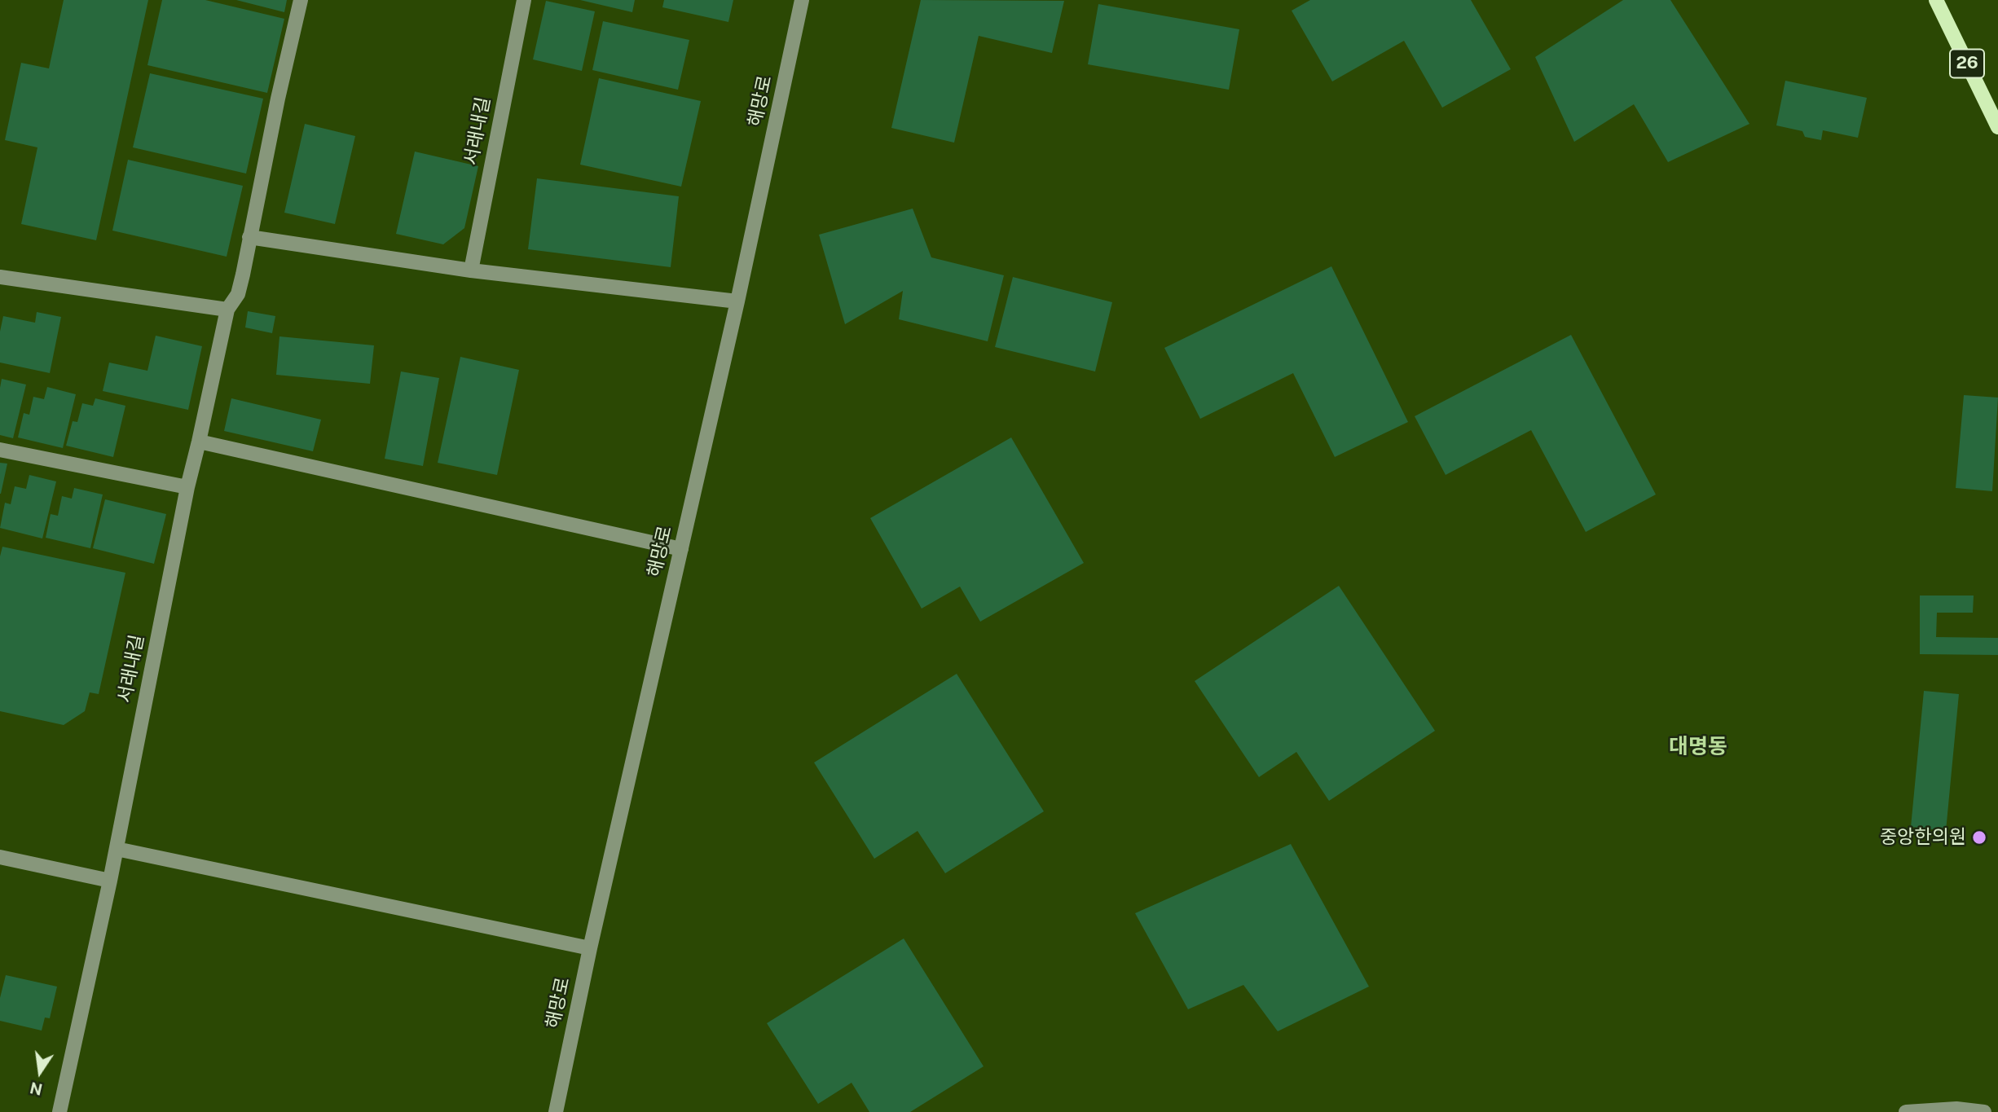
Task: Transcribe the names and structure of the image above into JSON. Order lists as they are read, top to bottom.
{
  "streets": {
    "main road": ["26"],
    "street": ["해망로", "서래내길"]
  },
  "districts": ["대명동"],
  "places": ["중앙한의원"],
  "north": "bottom"
}
